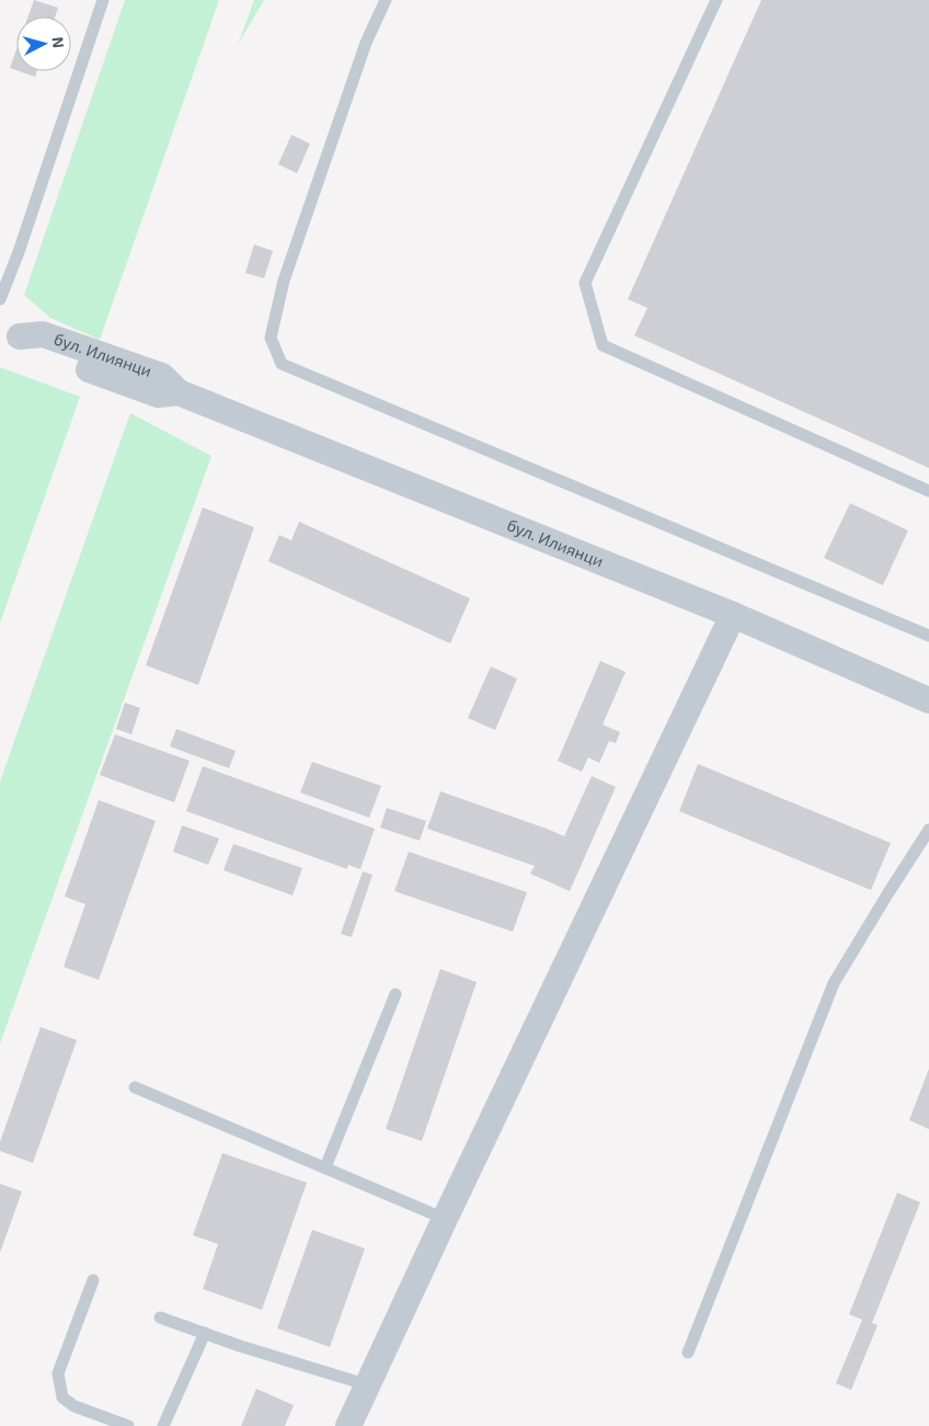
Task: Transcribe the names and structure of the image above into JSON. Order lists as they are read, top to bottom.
{
  "streets": {
    "street": ["бул. Илиянци"]
  },
  "north": "right"
}
